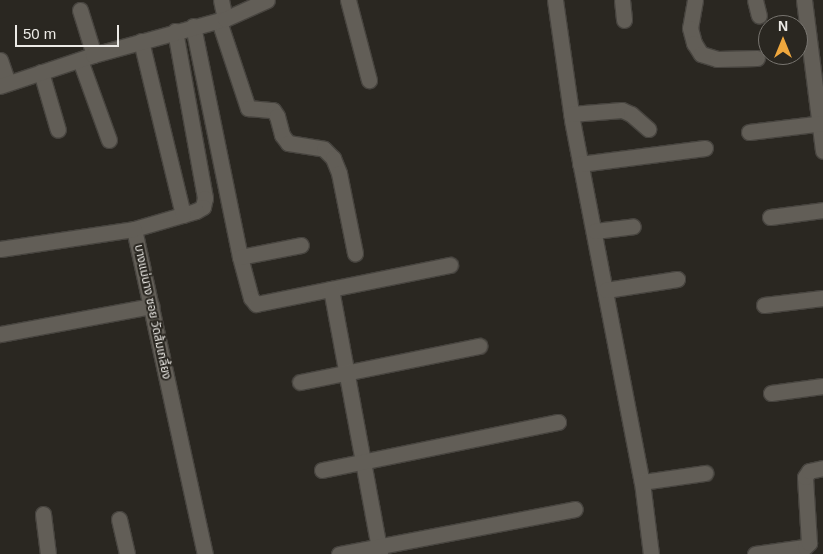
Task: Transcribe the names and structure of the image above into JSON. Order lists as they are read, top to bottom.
{
  "streets": {
    "street": ["บางแม่นาง ซอย วัดส้มเกลี้ยง"]
  },
  "scale_bar": "50 m",
  "north": "top"
}
